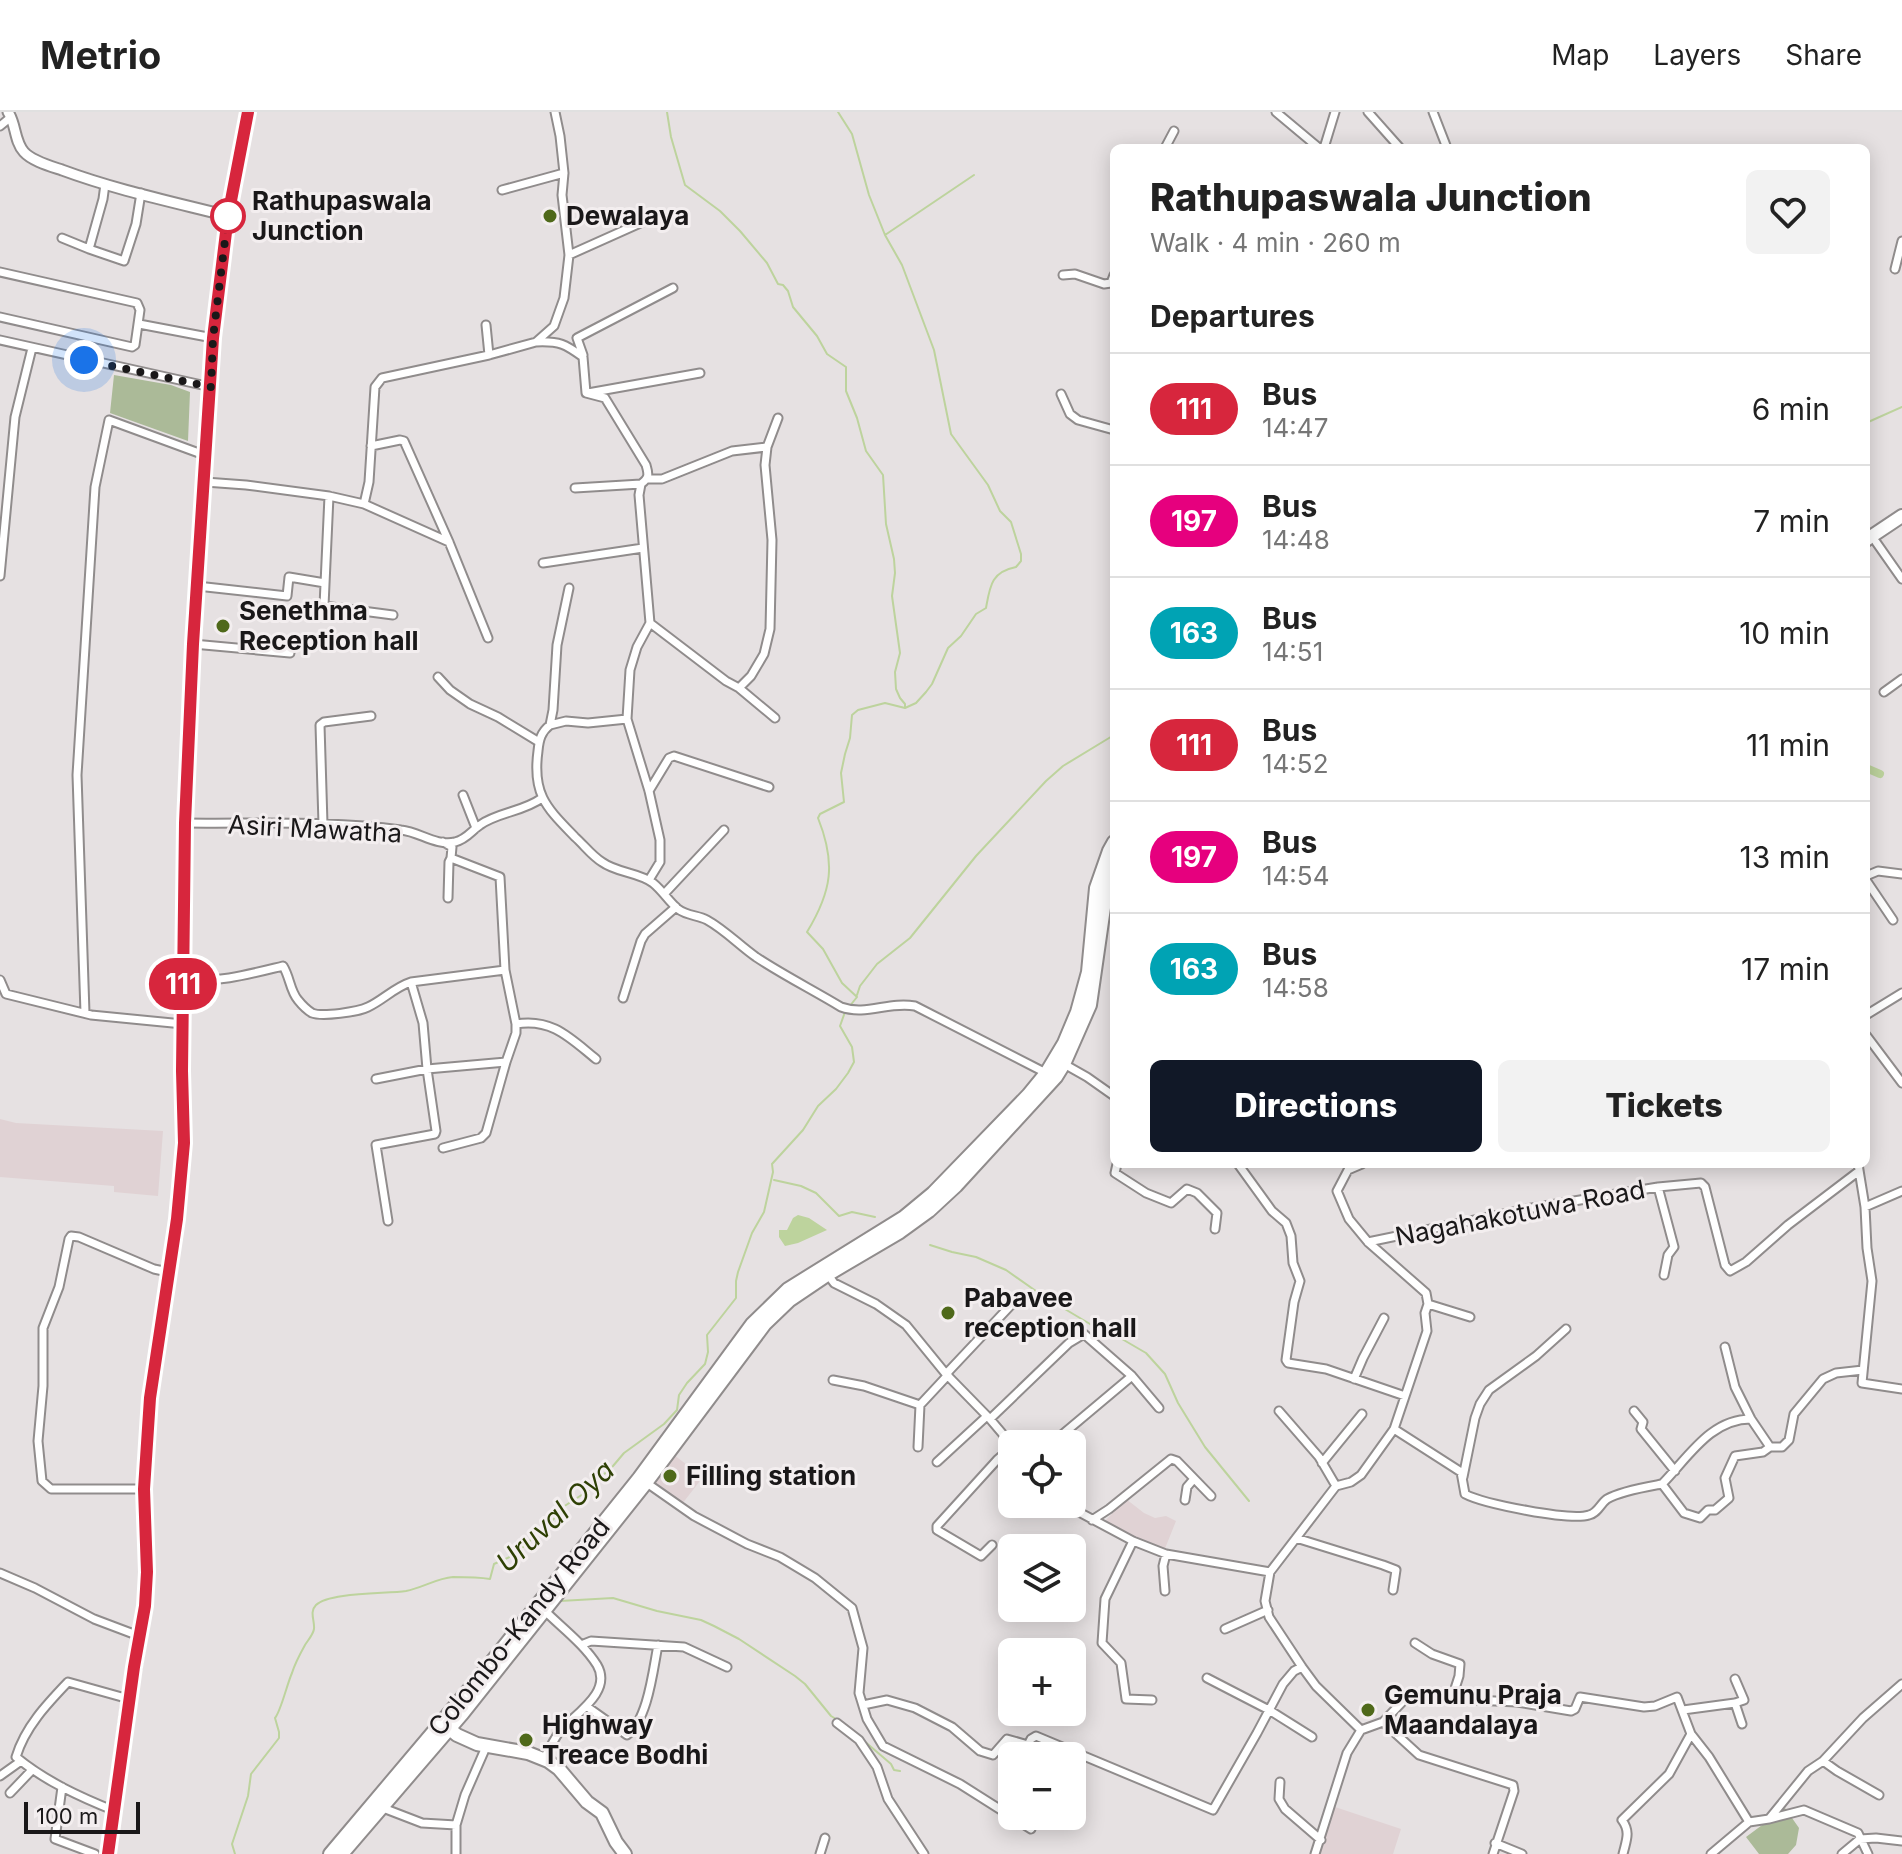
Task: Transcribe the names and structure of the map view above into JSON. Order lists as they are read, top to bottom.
{
  "streets": {
    "main road": ["Colombo-Kandy Road"],
    "street": ["Asiri Mawatha", "Nagahakotuwa Road"]
  },
  "water": ["Uruval Oya"],
  "places": [
    "Rathupaswala Junction",
    "Dewalaya",
    "Senethma Reception hall",
    "Pabavee reception hall",
    "Filling station",
    "Gemunu Praja Maandalaya",
    "Highway Treace Bodhi"
  ],
  "lines": ["bus line 111"],
  "scale_bar": "100 m",
  "page": {
    "header": "Metrio",
    "nav": ["Map", "Layers", "Share"],
    "on_map": "111",
    "heading": [
      ["Rathupaswala Junction", "Walk · 4 min · 260 m"],
      "Departures"
    ],
    "list": [
      {
        "mark": "111",
        "name": "Bus",
        "note": "14:47",
        "value": "6 min"
      },
      {
        "mark": "197",
        "name": "Bus",
        "note": "14:48",
        "value": "7 min"
      },
      {
        "mark": "163",
        "name": "Bus",
        "note": "14:51",
        "value": "10 min"
      },
      {
        "mark": "111",
        "name": "Bus",
        "note": "14:52",
        "value": "11 min"
      },
      {
        "mark": "197",
        "name": "Bus",
        "note": "14:54",
        "value": "13 min"
      },
      {
        "mark": "163",
        "name": "Bus",
        "note": "14:58",
        "value": "17 min"
      }
    ],
    "buttons": ["Directions", "Tickets"],
    "map_buttons": ["+", "−"],
    "scale": "100 m"
  }
}
